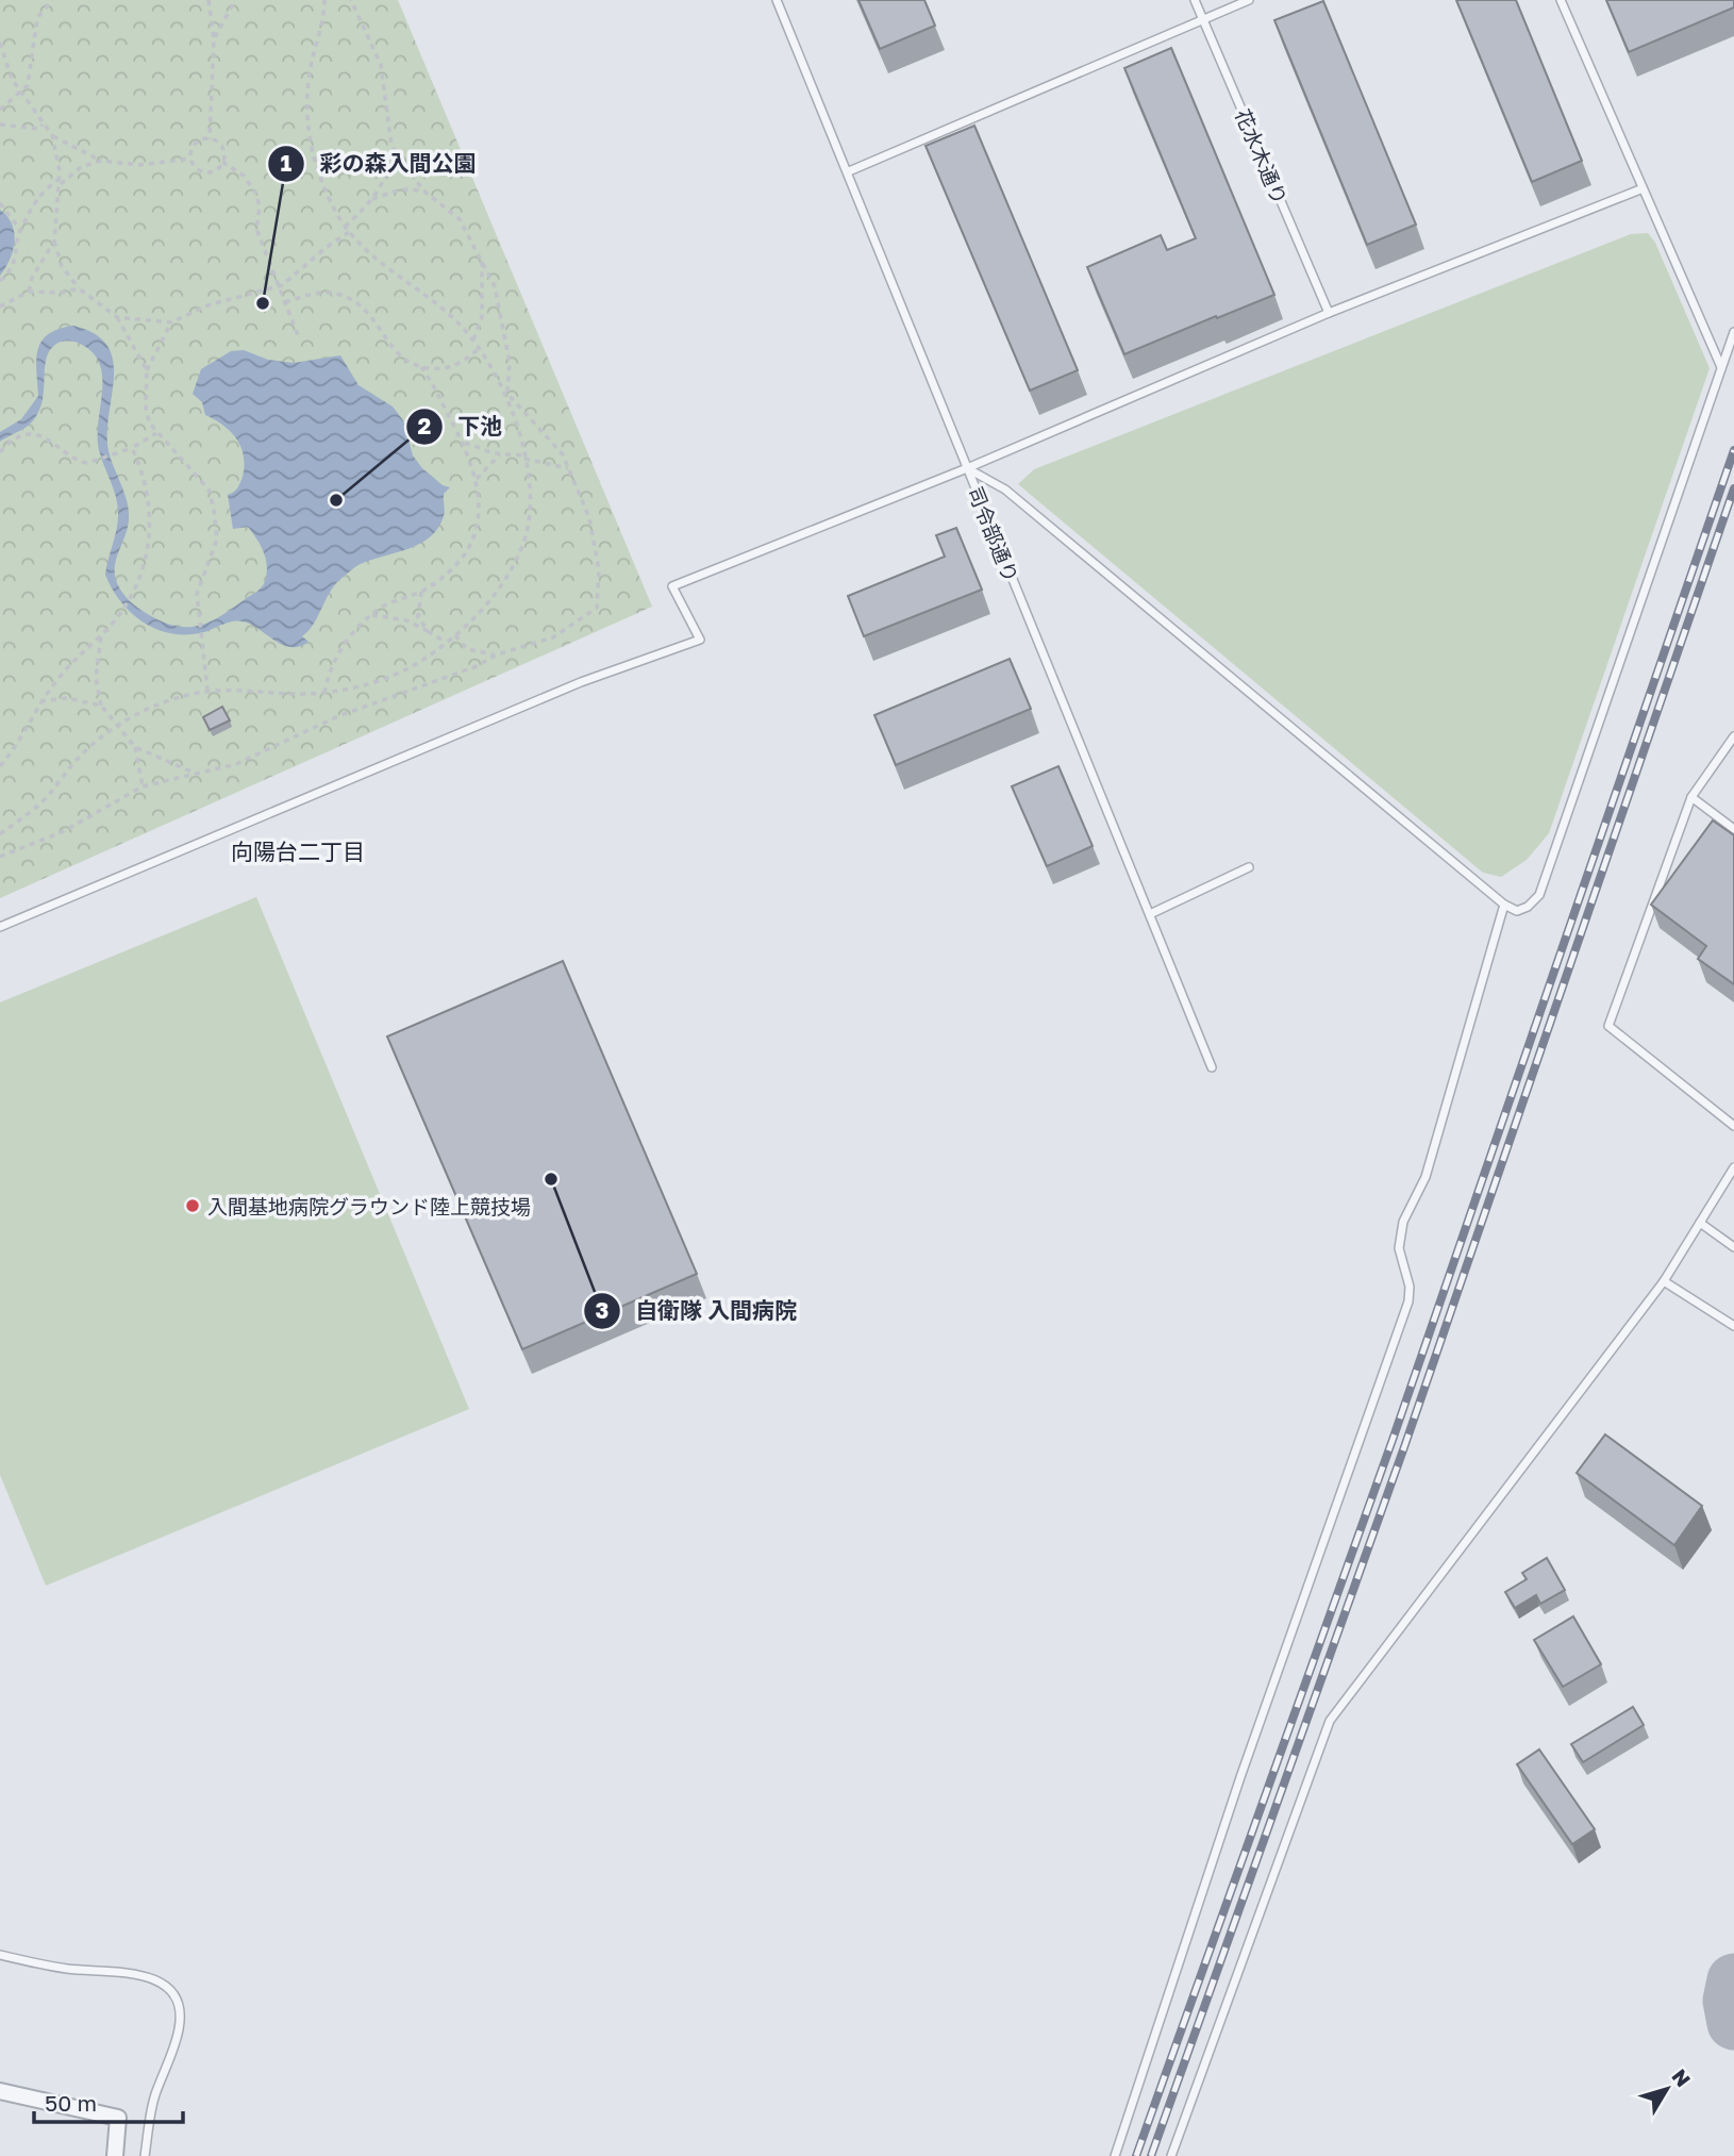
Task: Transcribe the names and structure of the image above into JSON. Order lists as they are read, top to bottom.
{
  "streets": {
    "lane": ["花水木通り", "司令部通り"]
  },
  "districts": ["向陽台二丁目"],
  "places": [
    "彩の森入間公園",
    "下池",
    "自衛隊 入間病院",
    "入間基地病院グラウンド陸上競技場"
  ],
  "scale_bar": "50 m",
  "north": "top right"
}
